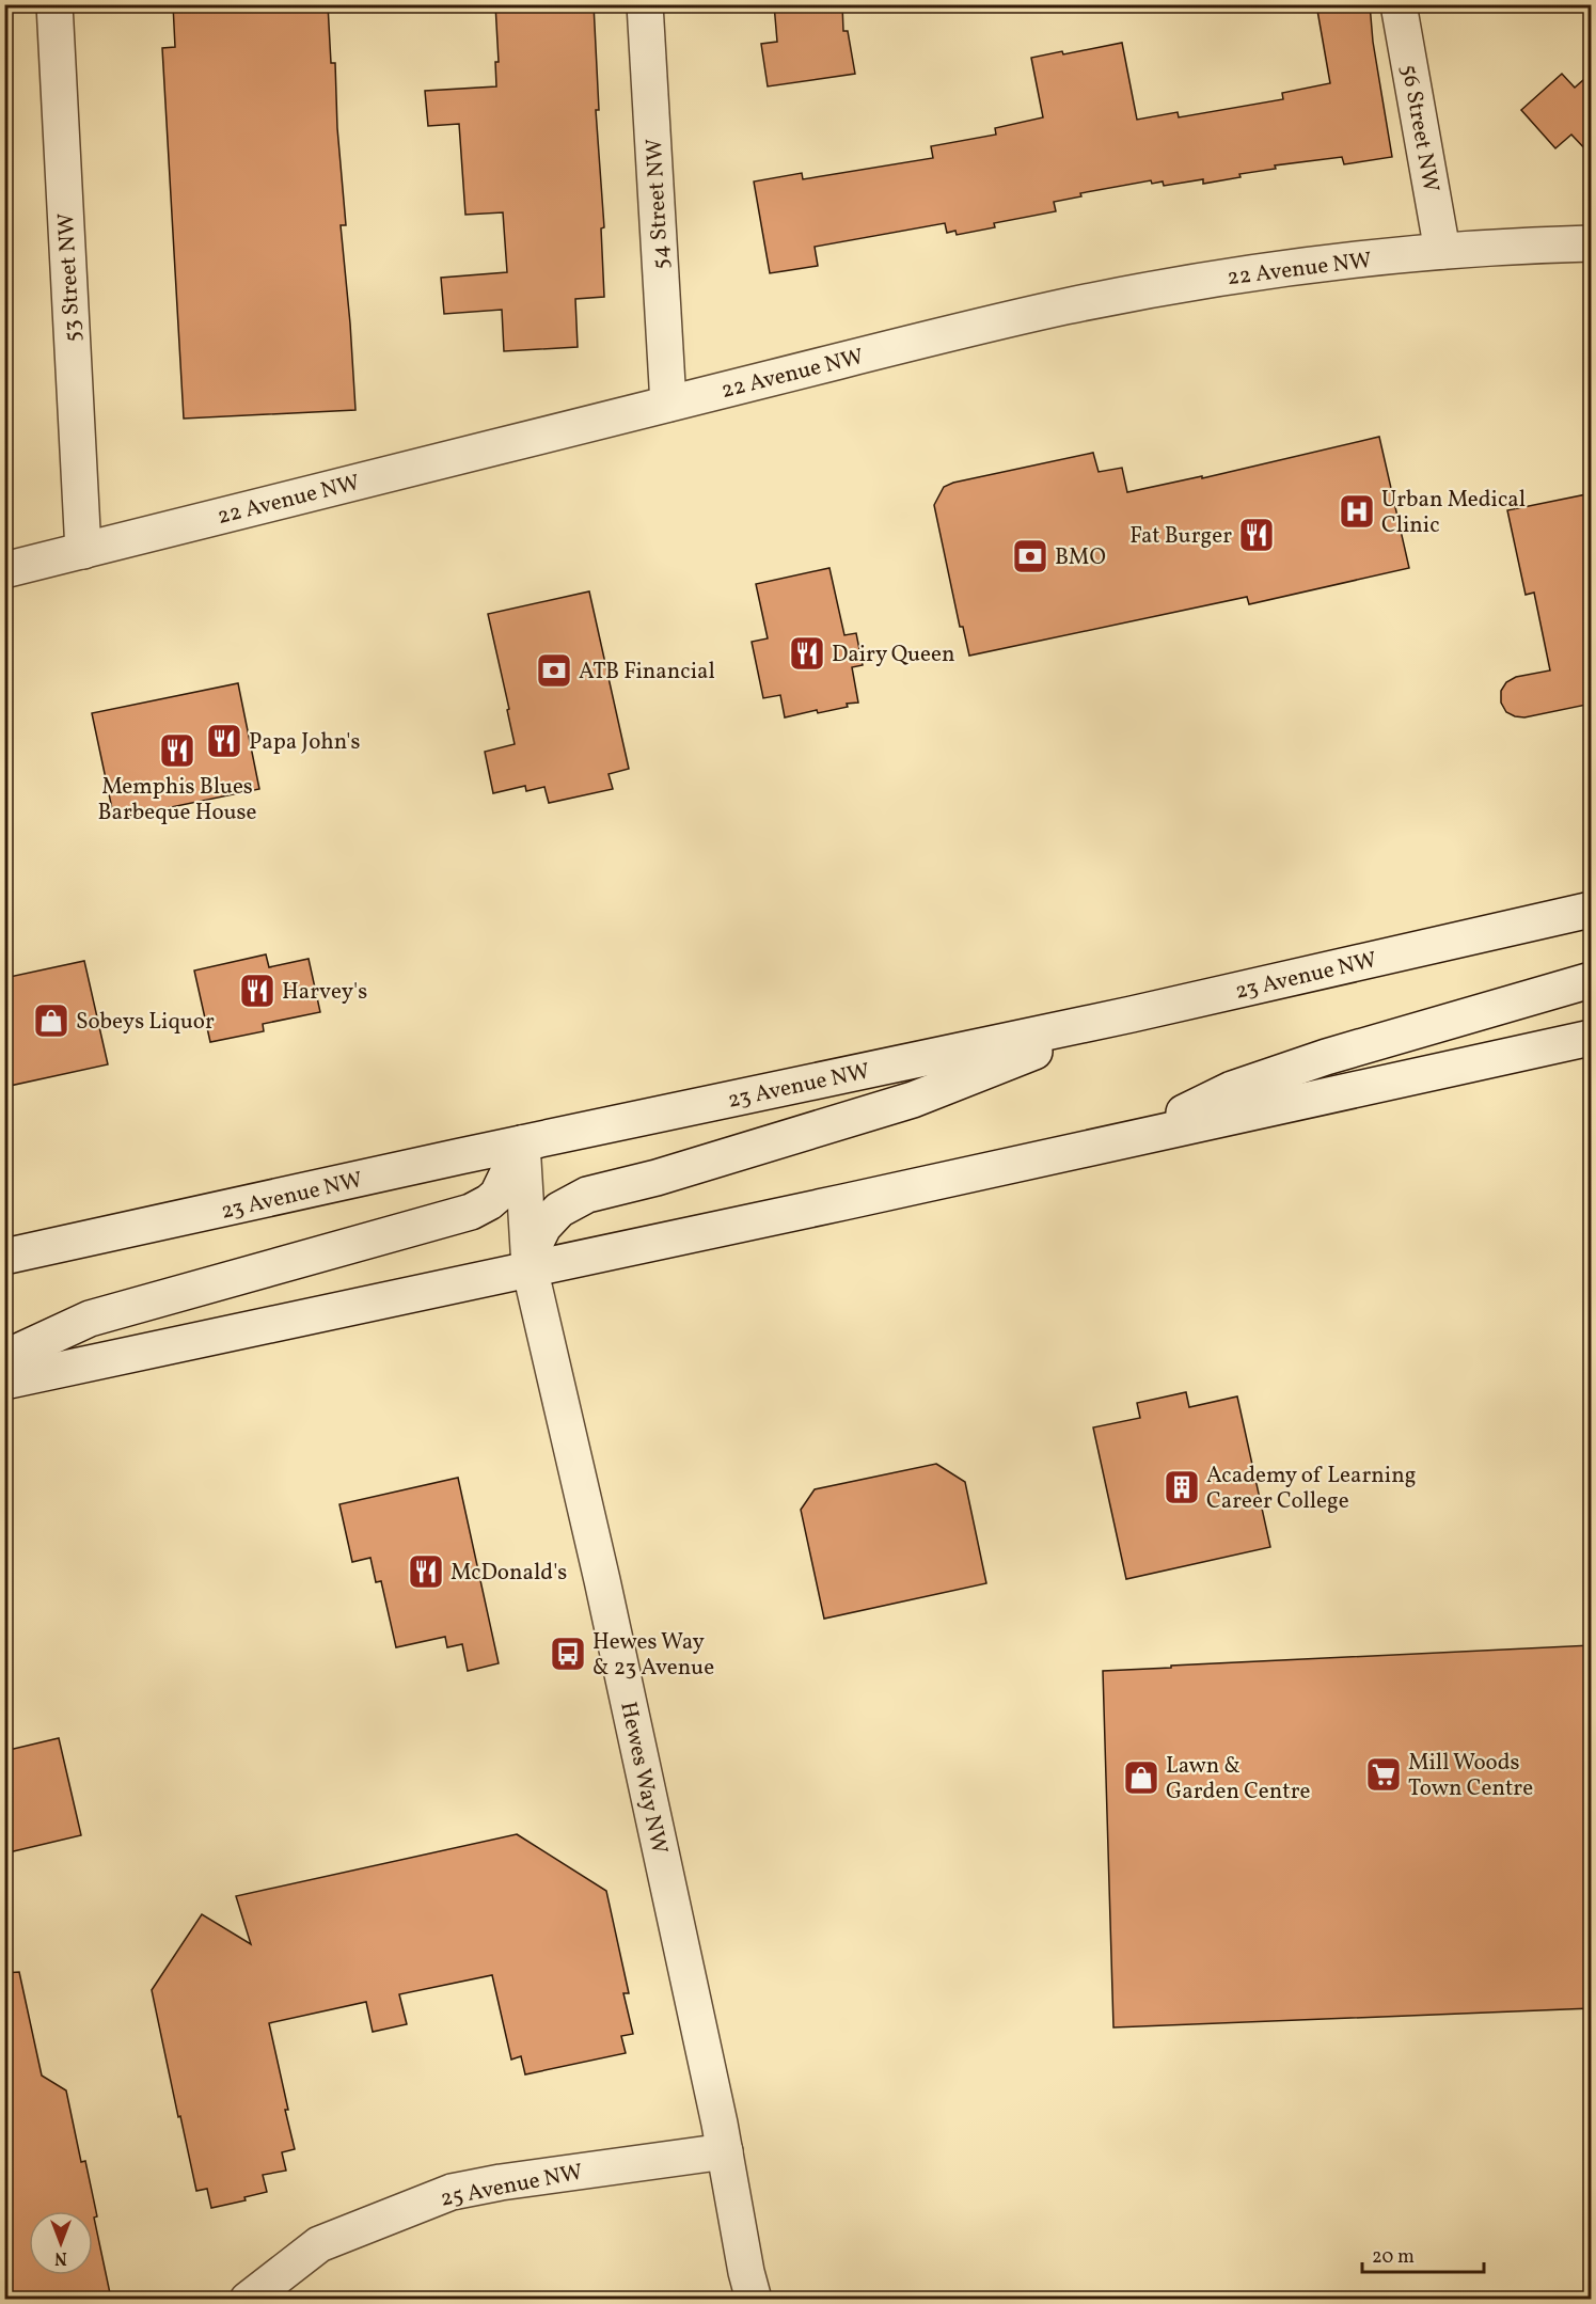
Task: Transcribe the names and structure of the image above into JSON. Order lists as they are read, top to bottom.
{
  "streets": {
    "main road": [
      "56 Street NW",
      "54 Street NW",
      "22 Avenue NW",
      "53 Street NW",
      "23 Avenue NW",
      "Hewes Way NW",
      "25 Avenue NW"
    ]
  },
  "crossings": [
    ["56 Street NW", "22 Avenue NW"],
    ["54 Street NW", "22 Avenue NW"],
    ["22 Avenue NW", "53 Street NW"],
    ["23 Avenue NW", "Hewes Way NW"],
    ["Hewes Way NW", "25 Avenue NW"]
  ],
  "places": {
    "hospital": ["Urban Medical Clinic"],
    "restaurant": [
      "Fat Burger",
      "Dairy Queen",
      "Papa John's",
      "Memphis Blues Barbeque House",
      "Harvey's",
      "McDonald's"
    ],
    "bank": ["BMO", "ATB Financial"],
    "shop": ["Sobeys Liquor", "Lawn & Garden Centre"],
    "building": ["Academy of Learning Career College"],
    "bus stop": ["Hewes Way & 23 Avenue"],
    "supermarket": ["Mill Woods Town Centre"]
  },
  "scale_bar": "20 m",
  "north": "bottom"
}
